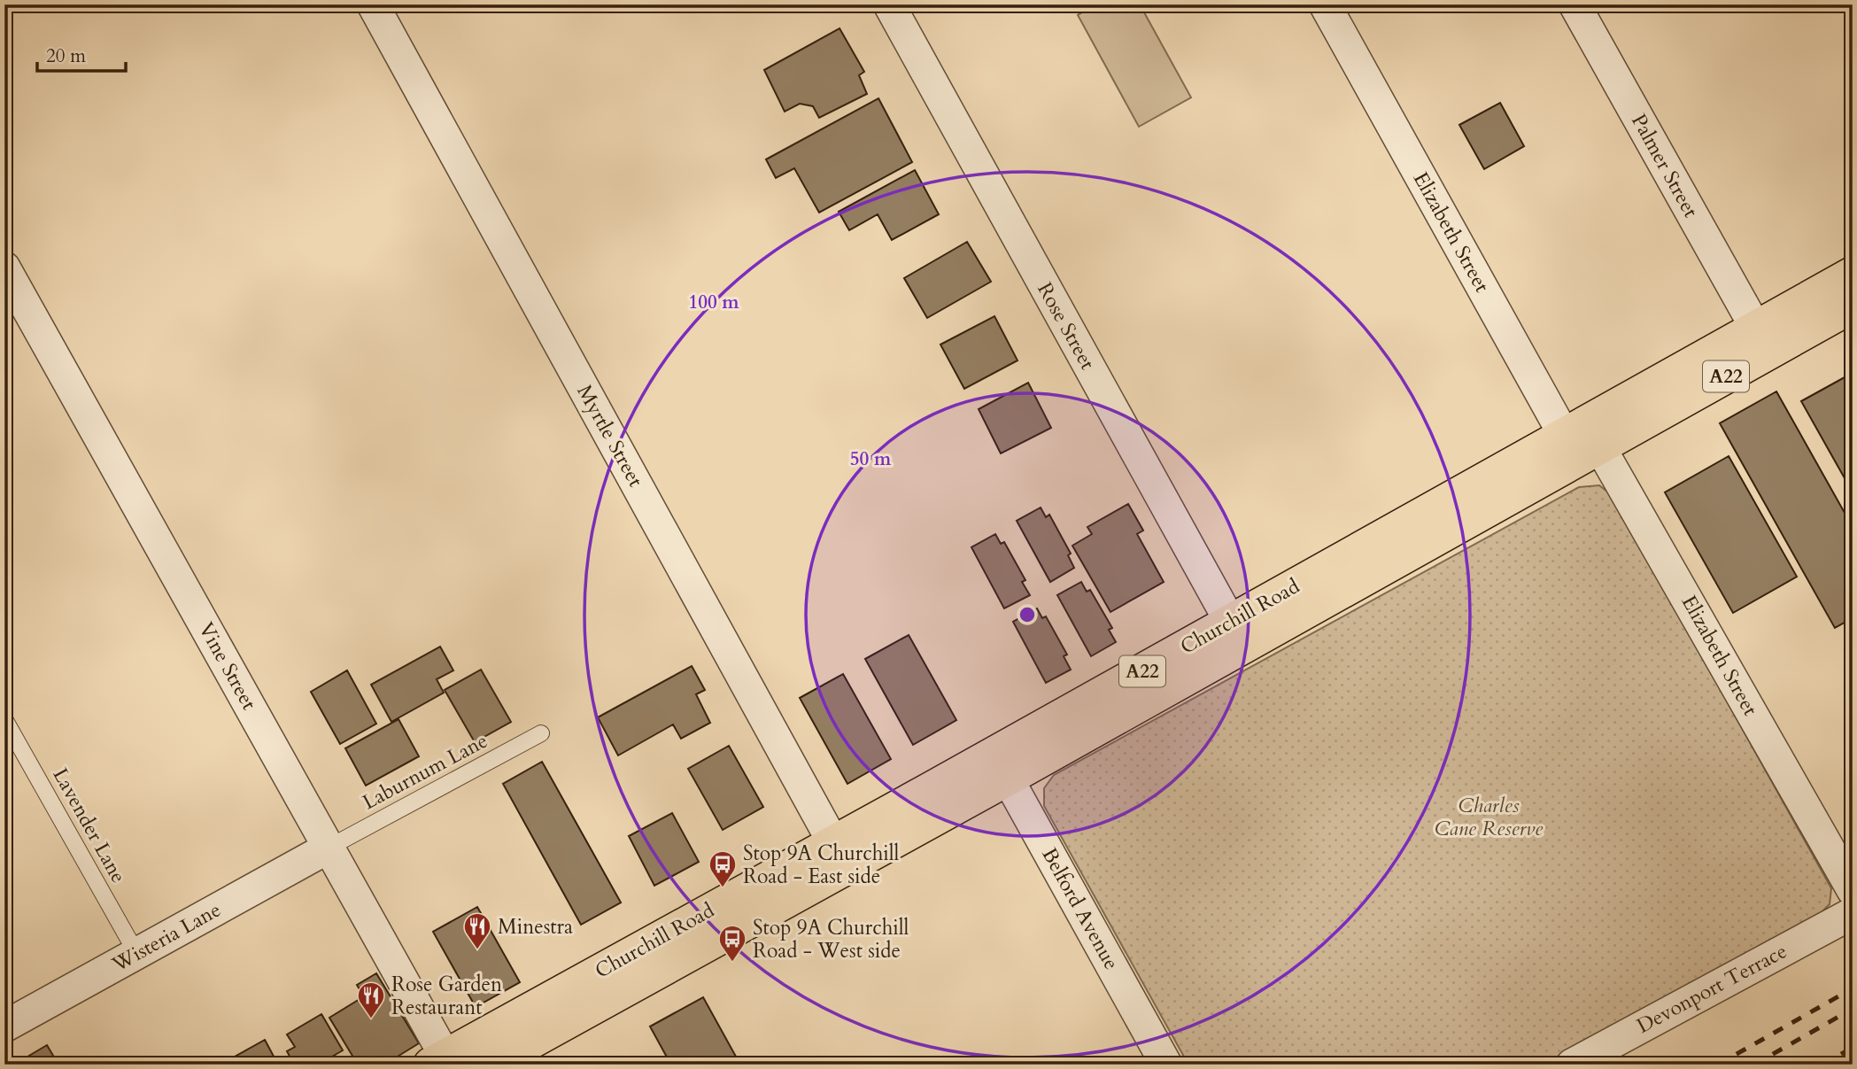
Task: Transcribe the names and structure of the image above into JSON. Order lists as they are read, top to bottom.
{
  "streets": {
    "main road": ["A22", "Churchill Road"],
    "street": [
      "Palmer Street",
      "Elizabeth Street",
      "Rose Street",
      "Myrtle Street",
      "Vine Street",
      "Belford Avenue",
      "Wisteria Lane",
      "Devonport Terrace"
    ],
    "lane": ["Laburnum Lane", "Lavender Lane"]
  },
  "crossings": [
    ["Palmer Street", "Churchill Road"],
    ["Elizabeth Street", "Churchill Road"],
    ["Rose Street", "Churchill Road"],
    ["Myrtle Street", "Churchill Road"],
    ["Churchill Road", "Vine Street"],
    ["Churchill Road", "Belford Avenue"],
    ["Vine Street", "Laburnum Lane"],
    ["Vine Street", "Wisteria Lane"],
    ["Laburnum Lane", "Wisteria Lane"],
    ["Lavender Lane", "Wisteria Lane"]
  ],
  "parks": ["Charles Cane Reserve"],
  "places": {
    "bus stop": ["Stop 9A Churchill Road - East side", "Stop 9A Churchill Road - West side"],
    "restaurant": ["Minestra", "Rose Garden Restaurant"]
  },
  "scale_bar": "20 m",
  "rings": ["100 m", "50 m"]
}
